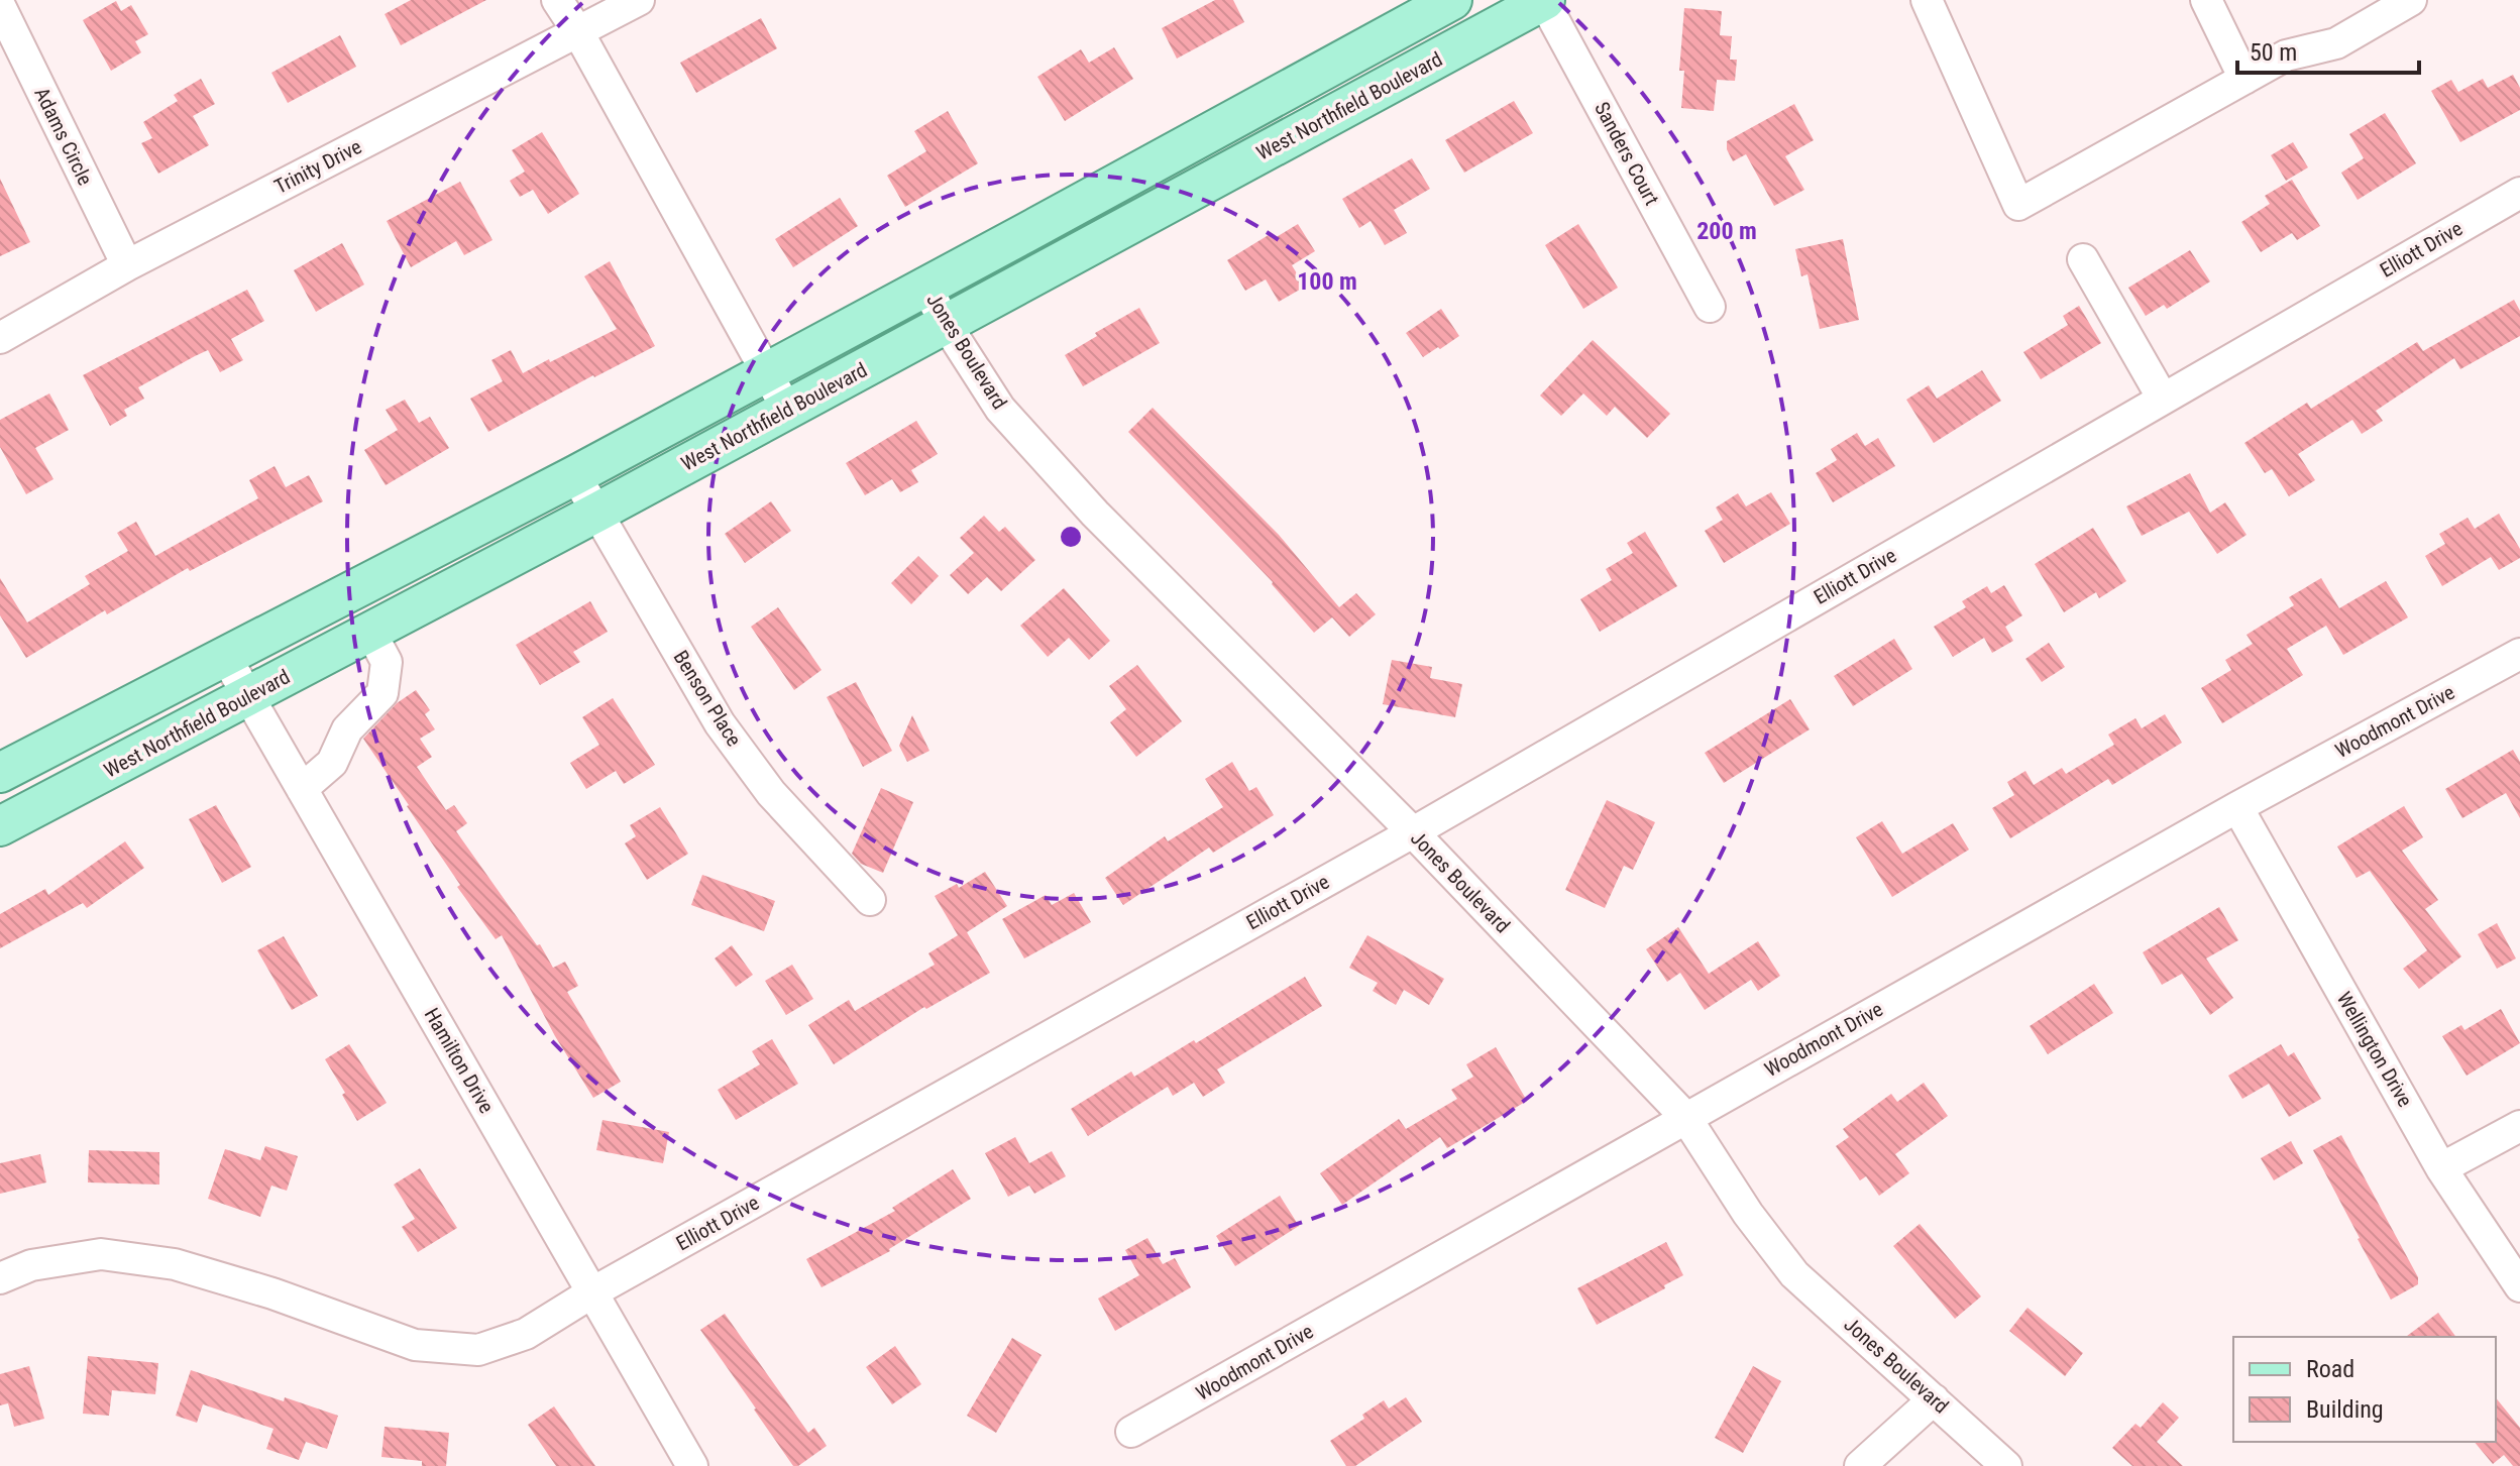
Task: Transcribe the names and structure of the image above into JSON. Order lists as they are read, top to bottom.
{
  "streets": {
    "main road": ["West Northfield Boulevard"],
    "street": [
      "Adams Circle",
      "Sanders Court",
      "Trinity Drive",
      "Elliott Drive",
      "Jones Boulevard",
      "Benson Place",
      "Woodmont Drive",
      "Wellington Drive",
      "Hamilton Drive"
    ]
  },
  "crossings": [
    ["West Northfield Boulevard", "Sanders Court"],
    ["West Northfield Boulevard", "Jones Boulevard"],
    ["West Northfield Boulevard", "Benson Place"],
    ["West Northfield Boulevard", "Hamilton Drive"],
    ["Adams Circle", "Trinity Drive"],
    ["Elliott Drive", "Jones Boulevard"],
    ["Elliott Drive", "Hamilton Drive"],
    ["Jones Boulevard", "Woodmont Drive"],
    ["Woodmont Drive", "Wellington Drive"]
  ],
  "legend": ["Road", "Building"],
  "scale_bar": "50 m",
  "rings": ["200 m", "100 m"]
}
